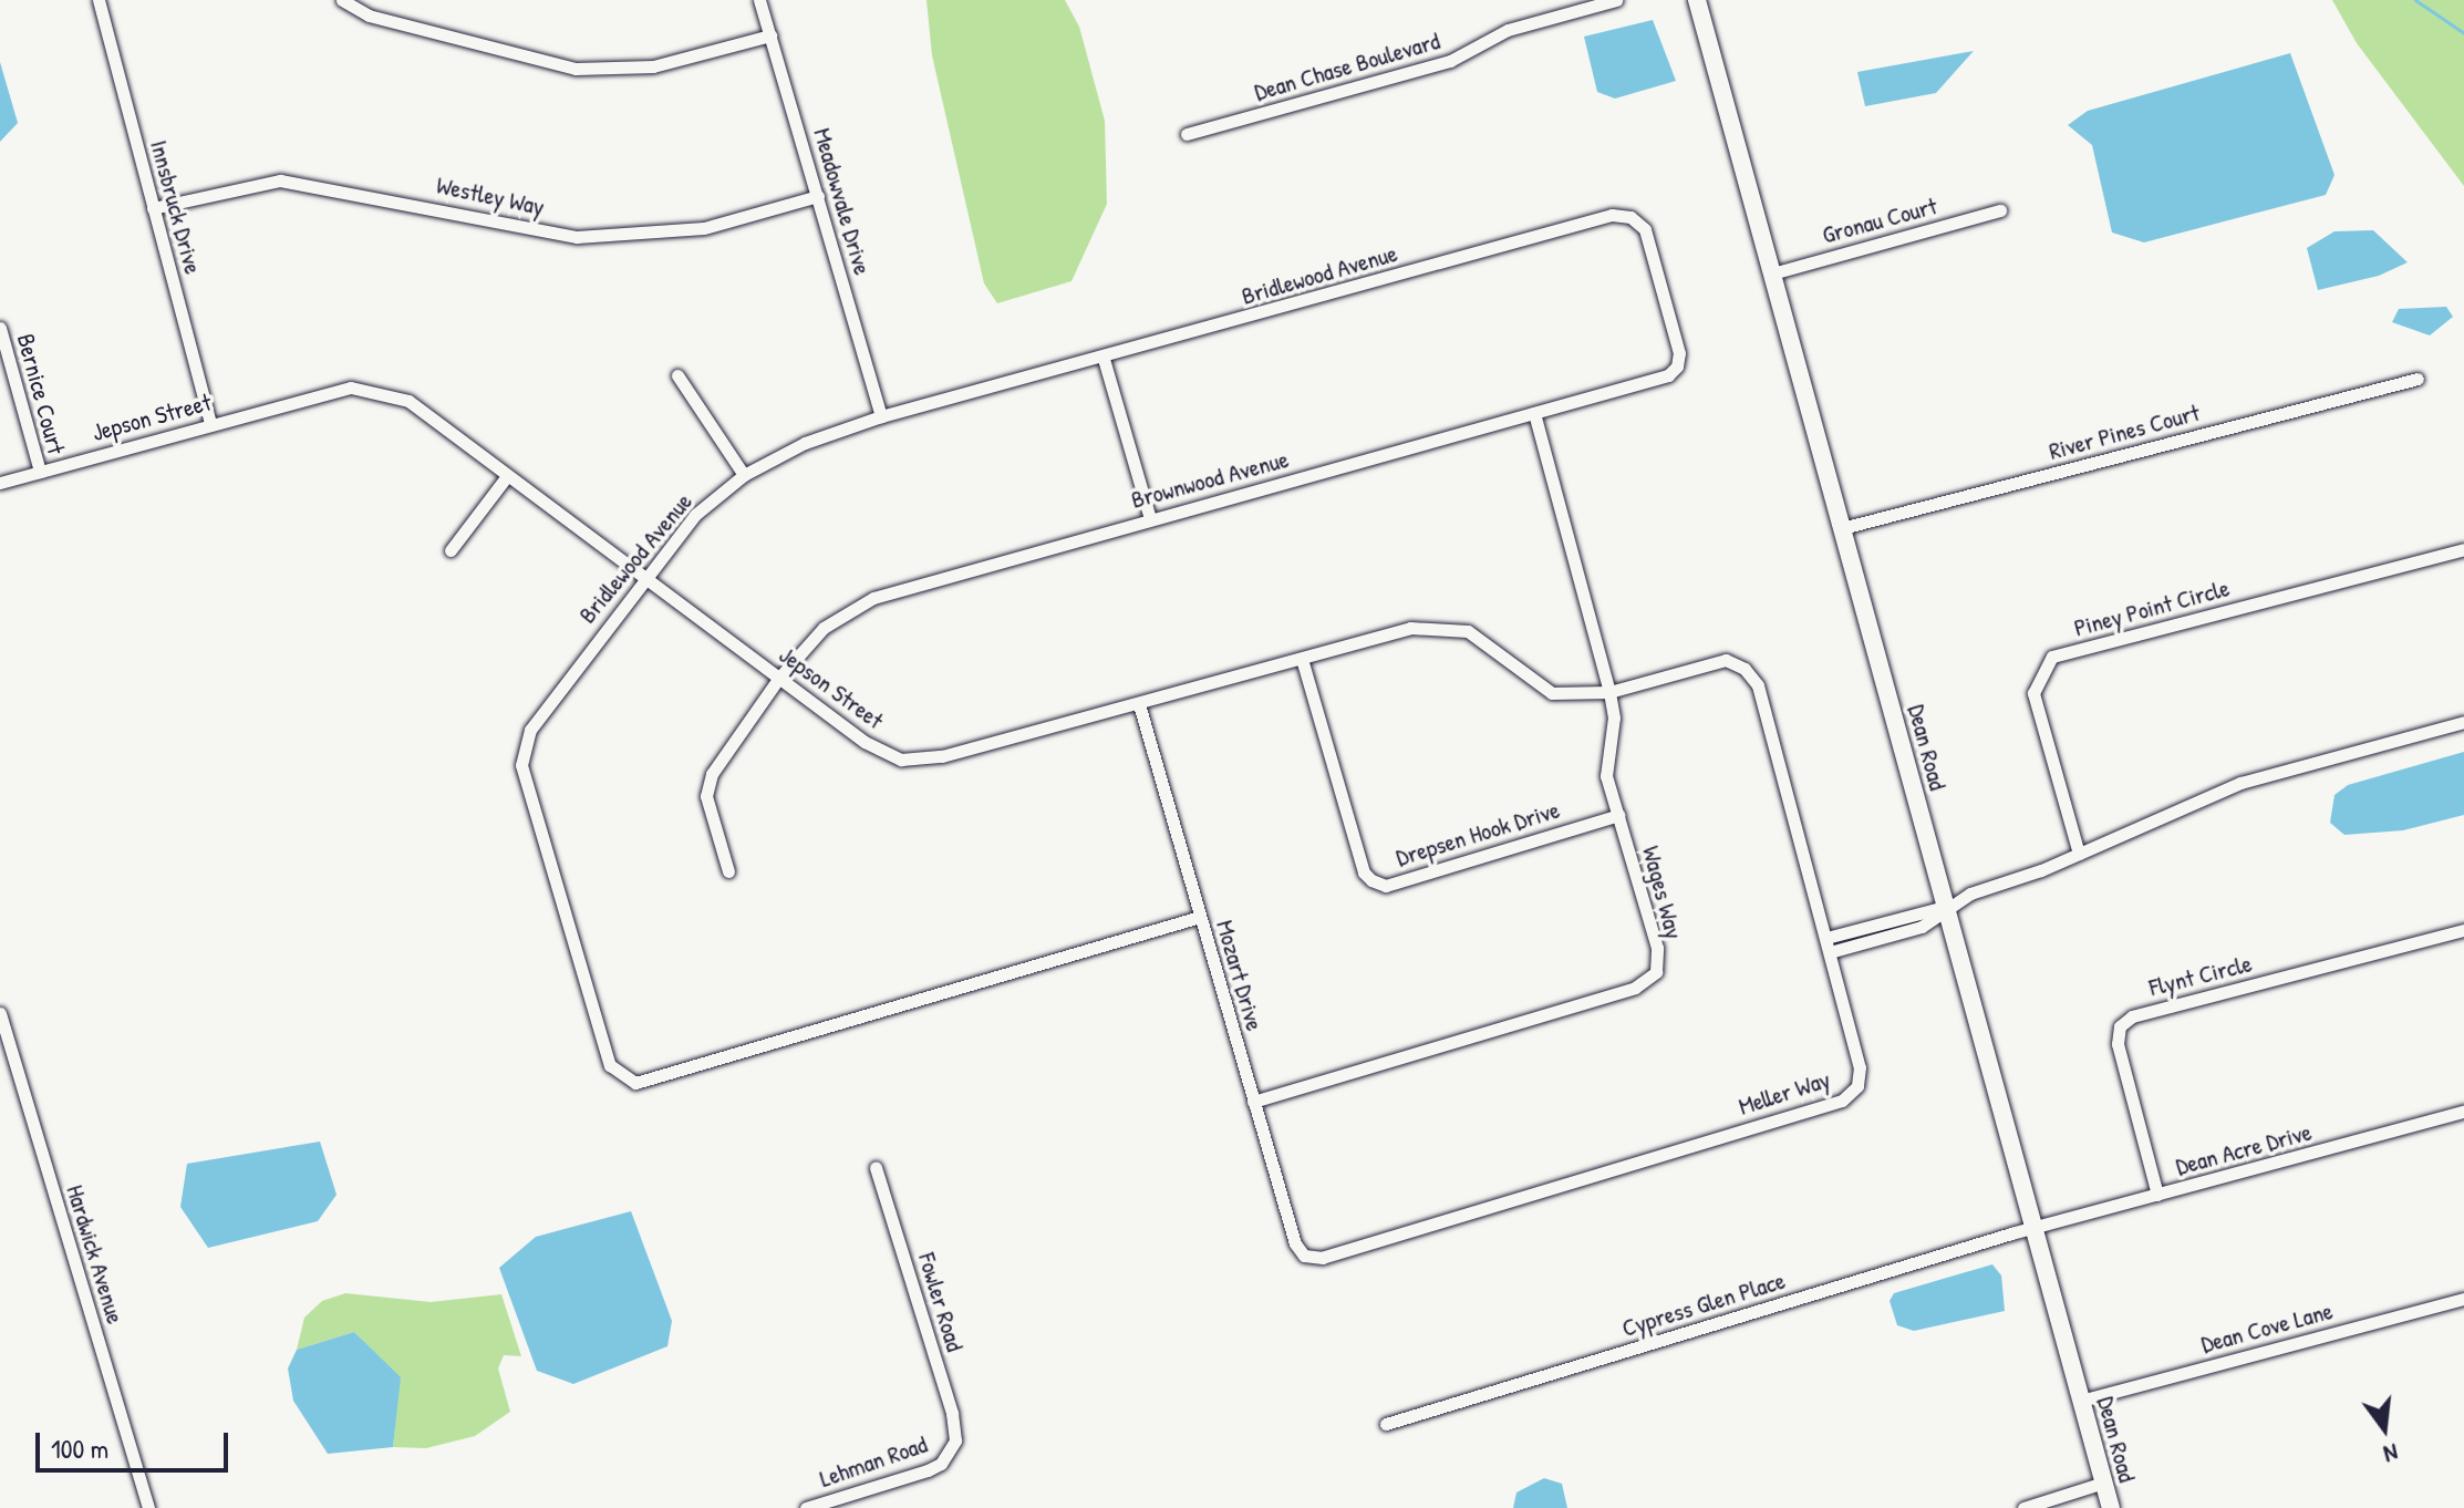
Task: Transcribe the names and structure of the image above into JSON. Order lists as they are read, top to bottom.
{
  "streets": {
    "main road": ["Dean Road"],
    "street": [
      "Dean Chase Boulevard",
      "Westley Way",
      "Meadowvale Drive",
      "Innsbruck Drive",
      "Gronau Court",
      "Bridlewood Avenue",
      "Bernice Court",
      "Jepson Street",
      "River Pines Court",
      "Brownwood Avenue",
      "Piney Point Circle",
      "Drepsen Hook Drive",
      "Wages Way",
      "Mozart Drive",
      "Flynt Circle",
      "Meller Way",
      "Dean Acre Drive",
      "Hardwick Avenue",
      "Fowler Road",
      "Cypress Glen Place",
      "Dean Cove Lane",
      "Lehman Road"
    ]
  },
  "crossings": [
    ["Westley Way", "Meadowvale Drive"],
    ["Westley Way", "Innsbruck Drive"],
    ["Meadowvale Drive", "Bridlewood Avenue"],
    ["Innsbruck Drive", "Jepson Street"],
    ["Gronau Court", "Dean Road"],
    ["Bridlewood Avenue", "Jepson Street"],
    ["Bridlewood Avenue", "Brownwood Avenue"],
    ["Bridlewood Avenue", "Mozart Drive"],
    ["Bernice Court", "Jepson Street"],
    ["Jepson Street", "Brownwood Avenue"],
    ["Jepson Street", "Drepsen Hook Drive"],
    ["Jepson Street", "Wages Way"],
    ["Jepson Street", "Mozart Drive"],
    ["Jepson Street", "Meller Way"],
    ["River Pines Court", "Dean Road"],
    ["Brownwood Avenue", "Wages Way"],
    ["Dean Road", "Dean Acre Drive"],
    ["Dean Road", "Cypress Glen Place"],
    ["Dean Road", "Dean Cove Lane"],
    ["Drepsen Hook Drive", "Wages Way"],
    ["Wages Way", "Mozart Drive"],
    ["Mozart Drive", "Meller Way"],
    ["Flynt Circle", "Dean Acre Drive"],
    ["Dean Acre Drive", "Cypress Glen Place"],
    ["Fowler Road", "Lehman Road"]
  ],
  "scale_bar": "100 m",
  "north": "bottom"
}
